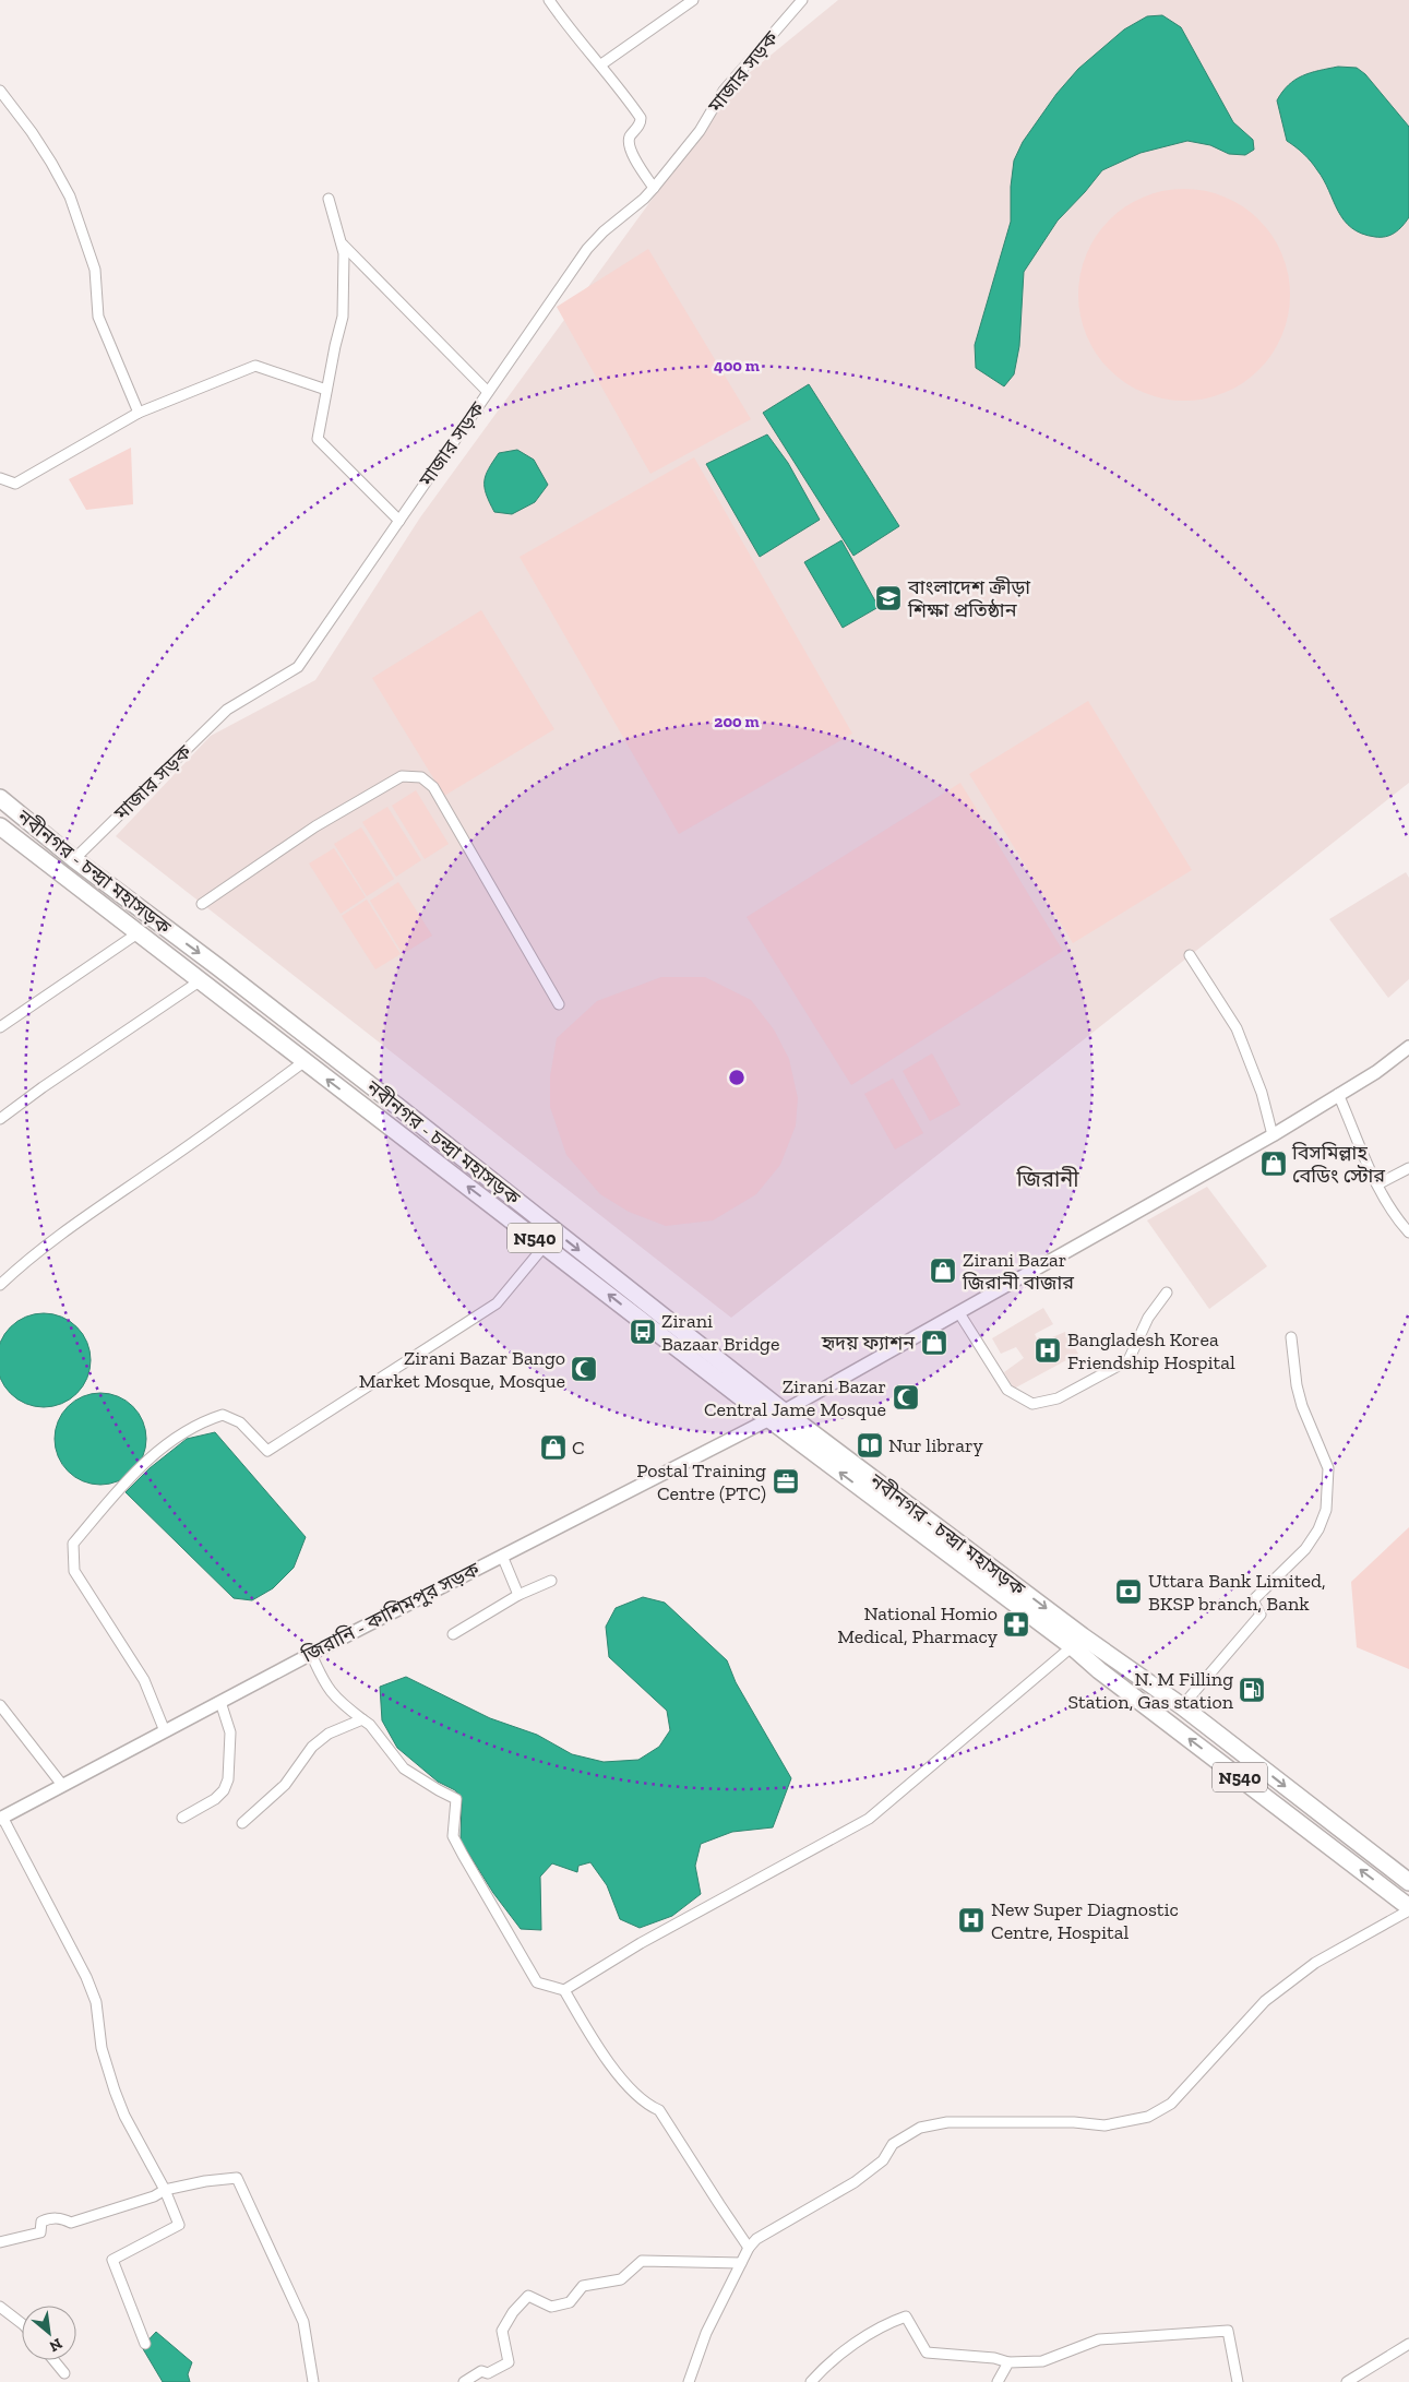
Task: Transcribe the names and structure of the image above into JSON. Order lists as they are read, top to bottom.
{
  "streets": {
    "highway": ["নবীনগর - চন্দ্রা মহাসড়ক", "N540"],
    "street": ["মাজার সড়ক", "জিরানি - কাশিমপুর সড়ক"]
  },
  "crossings": [
    ["মাজার সড়ক", "নবীনগর - চন্দ্রা মহাসড়ক"],
    ["নবীনগর - চন্দ্রা মহাসড়ক", "জিরানি - কাশিমপুর সড়ক"]
  ],
  "districts": ["জিরানী"],
  "places": {
    "school or university": ["বাংলাদেশ ক্রীড়া শিক্ষা প্রতিষ্ঠান"],
    "shop": [
      "বিসমিল্লাহ বেডিং স্টোর",
      "Zirani Bazar জিরানী বাজার",
      "হৃদয় ফ্যাশন",
      "C"
    ],
    "bus stop": ["Zirani Bazaar Bridge"],
    "hospital": ["Bangladesh Korea Friendship Hospital", "New Super Diagnostic Centre, Hospital"],
    "mosque": ["Zirani Bazar Bango Market Mosque, Mosque", "Zirani Bazar Central Jame Mosque"],
    "library": ["Nur library"],
    "office": ["Postal Training Centre (PTC)"],
    "bank": ["Uttara Bank Limited, BKSP branch, Bank"],
    "pharmacy": ["National Homio Medical, Pharmacy"],
    "fuel station": ["N. M Filling Station, Gas station"]
  },
  "north": "bottom right",
  "rings": ["400 m", "200 m"]
}
